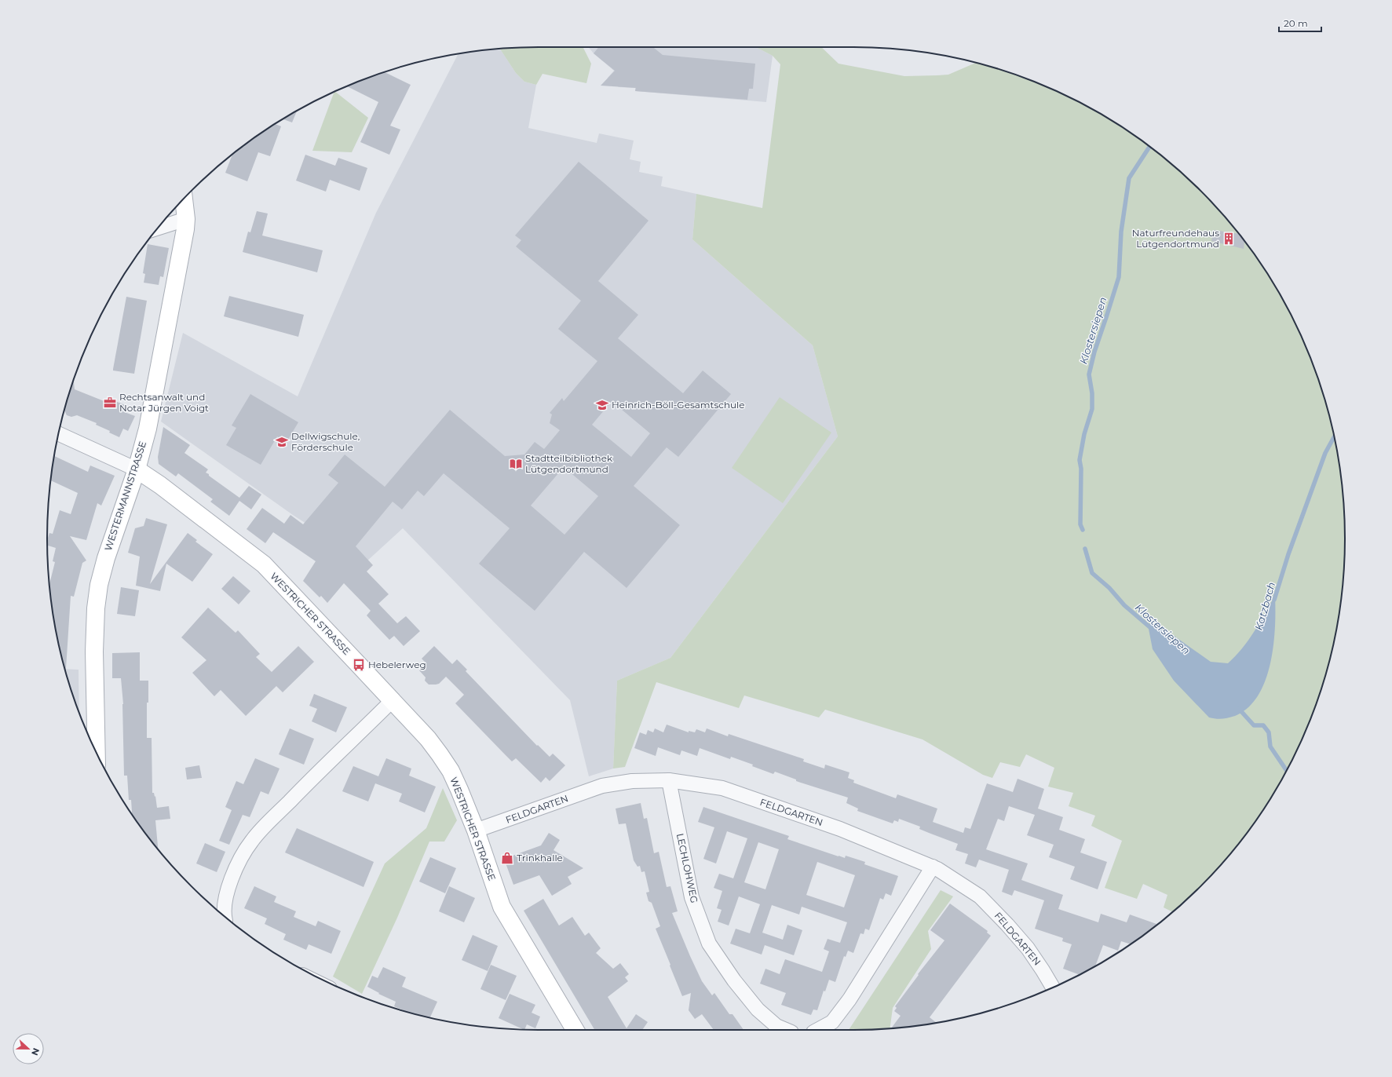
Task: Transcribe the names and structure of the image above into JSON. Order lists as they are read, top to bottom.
{
  "streets": {
    "street": [
      "WESTERMANNSTRASSE",
      "WESTRICHER STRASSE",
      "FELDGARTEN",
      "LECHLOHWEG"
    ]
  },
  "crossings": [
    ["WESTERMANNSTRASSE", "WESTRICHER STRASSE"],
    ["WESTRICHER STRASSE", "FELDGARTEN"],
    ["FELDGARTEN", "LECHLOHWEG"]
  ],
  "water": ["Klostersiepen", "Katzbach"],
  "places": {
    "building": ["Naturfreundehaus Lütgendortmund"],
    "office": ["Rechtsanwalt und Notar Jürgen Voigt"],
    "school or university": ["Heinrich-Böll-Gesamtschule", "Dellwigschule, Förderschule"],
    "library": ["Stadtteilbibliothek Lütgendortmund"],
    "bus stop": ["Hebelerweg"],
    "shop": ["Trinkhalle"]
  },
  "scale_bar": "20 m",
  "north": "right"
}
